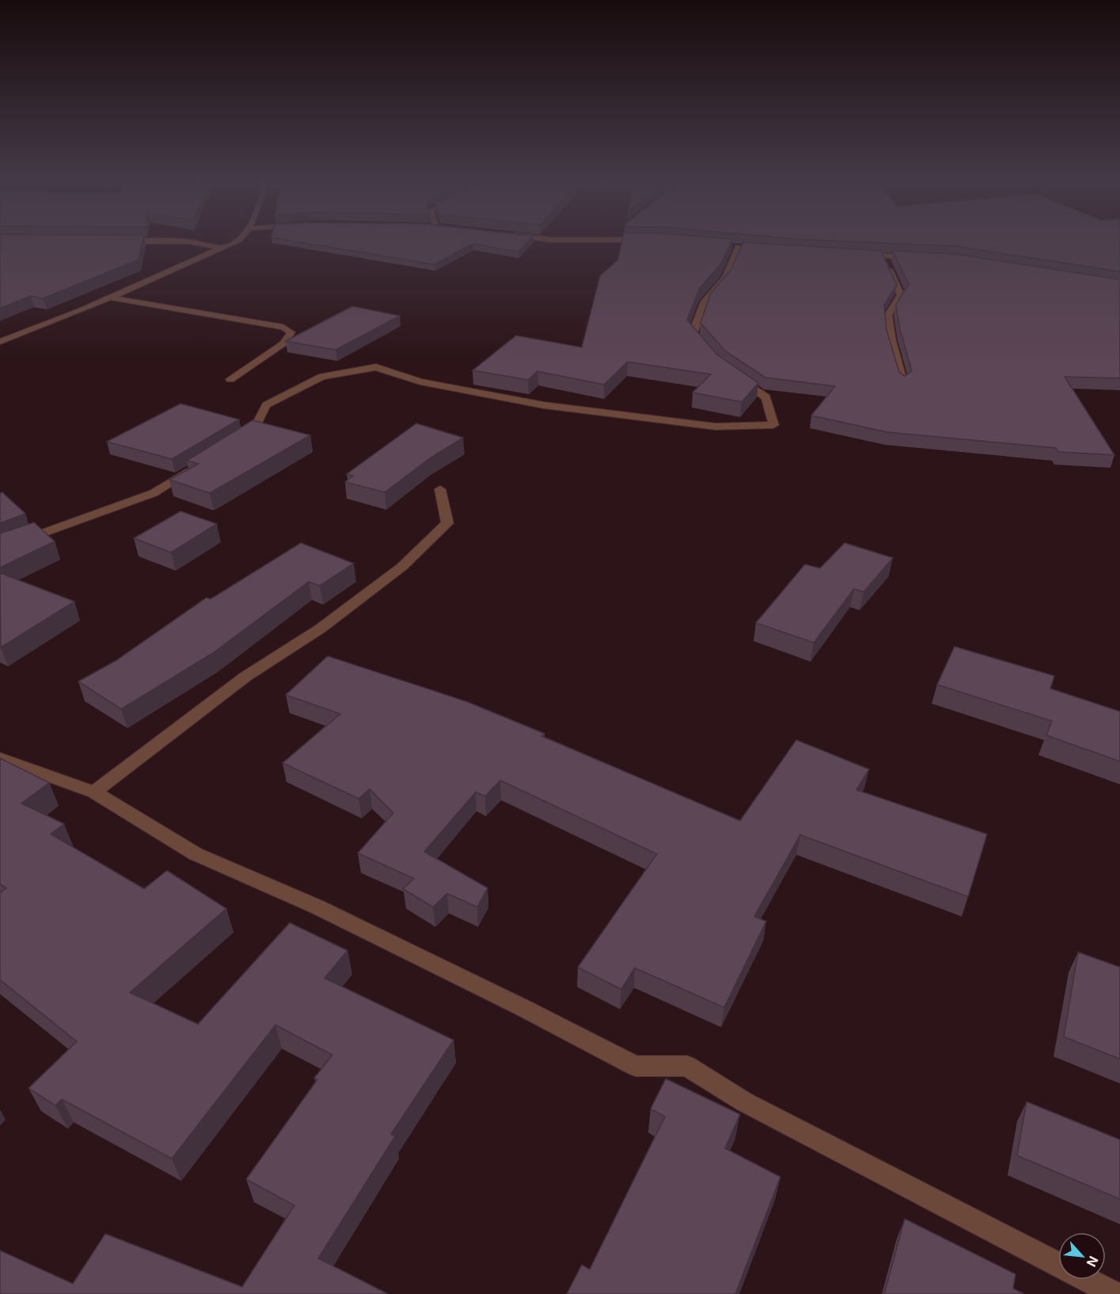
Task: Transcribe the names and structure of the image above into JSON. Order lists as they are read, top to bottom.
{
  "north": "bottom right"
}
